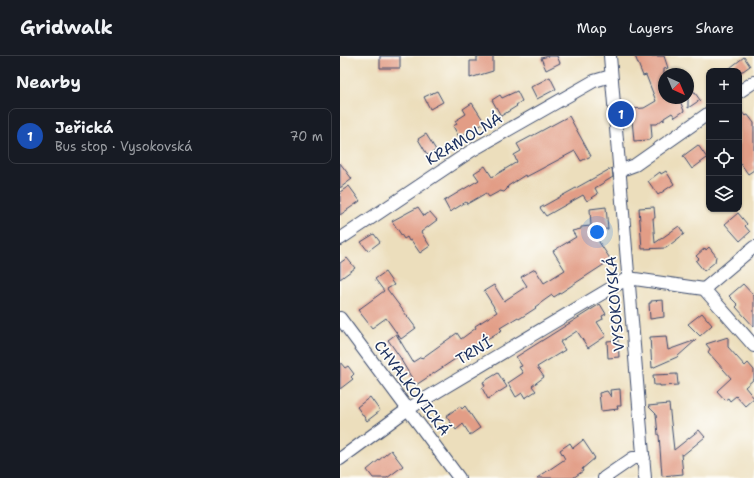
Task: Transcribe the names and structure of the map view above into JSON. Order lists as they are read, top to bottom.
{
  "streets": {
    "street": [
      "KRAMOLNÁ",
      "VYSOKOVSKÁ",
      "TRNÍ",
      "CHVALKOVICKÁ"
    ]
  },
  "crossings": [
    ["KRAMOLNÁ", "VYSOKOVSKÁ"],
    ["VYSOKOVSKÁ", "TRNÍ"],
    ["TRNÍ", "CHVALKOVICKÁ"]
  ],
  "north": "bottom right",
  "page": {
    "header": "Gridwalk",
    "nav": ["Map", "Layers", "Share"],
    "heading": "Nearby",
    "map_buttons": ["+", "−"],
    "pins": "1",
    "list": [
      {
        "mark": "1",
        "name": "Jeřická",
        "note": "Bus stop · Vysokovská",
        "value": "70 m"
      }
    ]
  }
}
